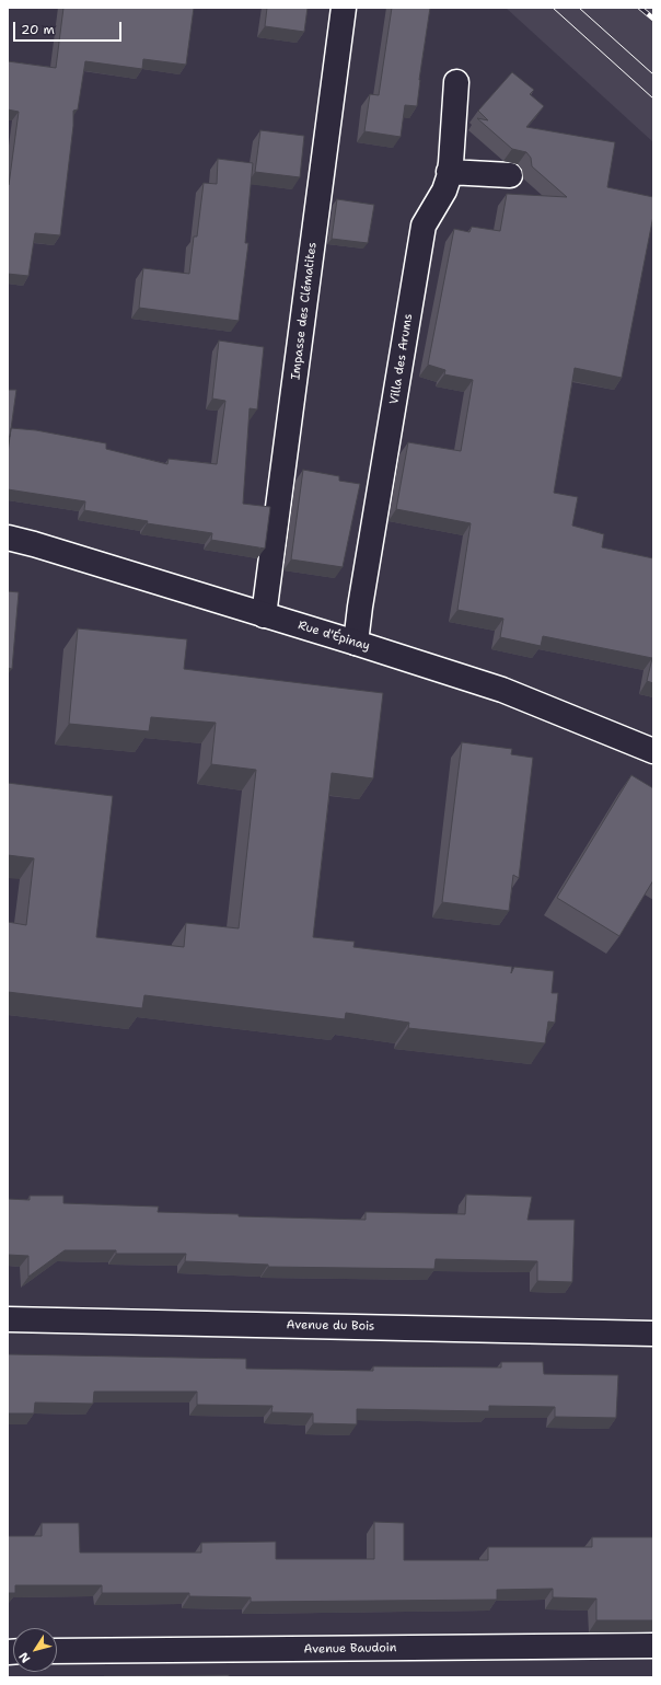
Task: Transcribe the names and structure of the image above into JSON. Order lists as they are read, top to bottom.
{
  "streets": {
    "street": [
      "Impasse des Clématites",
      "Villa des Arums",
      "Rue d'Épinay",
      "Avenue du Bois",
      "Avenue Baudoin"
    ]
  },
  "crossings": [
    ["Impasse des Clématites", "Rue d'Épinay"],
    ["Villa des Arums", "Rue d'Épinay"]
  ],
  "scale_bar": "20 m",
  "north": "bottom left"
}
